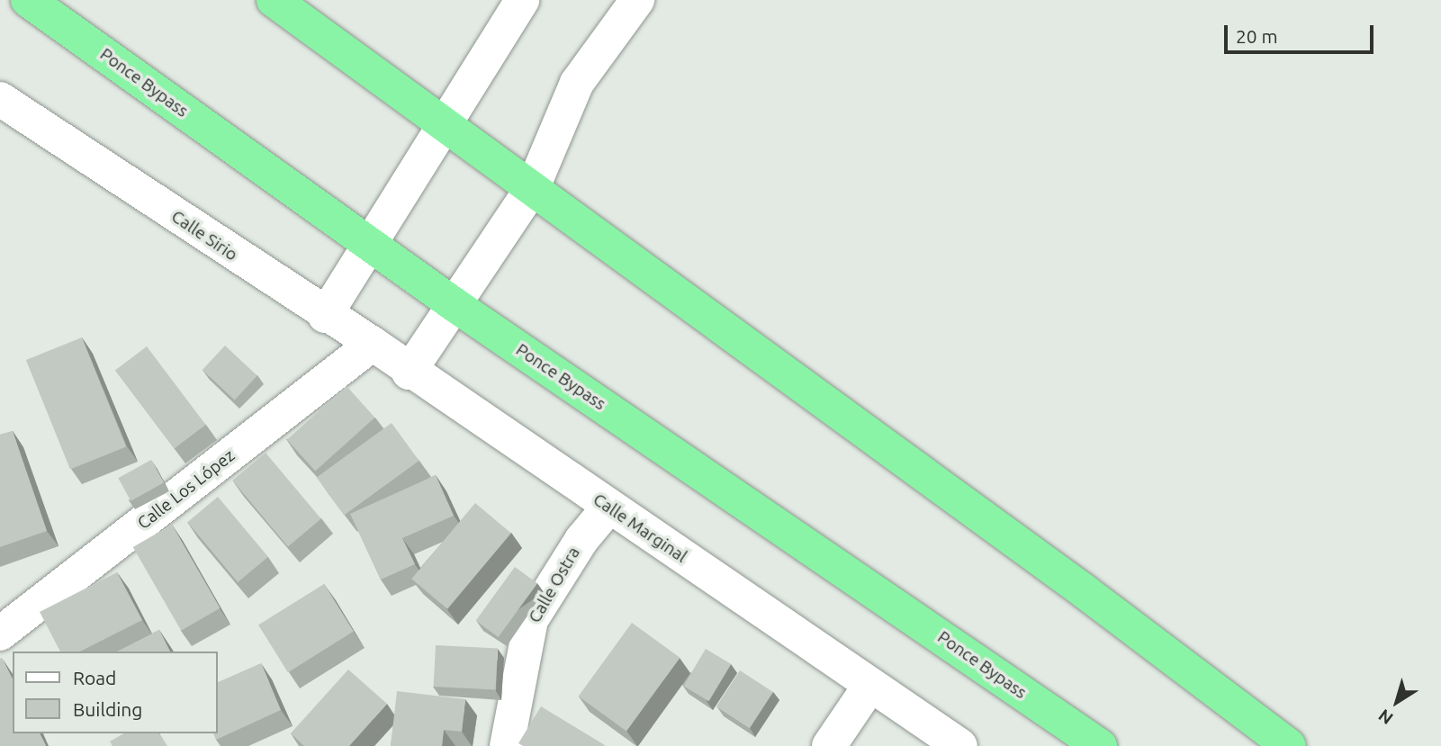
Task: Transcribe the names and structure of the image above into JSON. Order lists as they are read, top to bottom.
{
  "streets": {
    "highway": ["Ponce Bypass"],
    "street": [
      "Calle Sirio",
      "Calle Los López",
      "Calle Marginal",
      "Calle Ostra"
    ]
  },
  "crossings": [
    ["Calle Sirio", "Calle Los López"],
    ["Calle Sirio", "Calle Marginal"],
    ["Calle Marginal", "Calle Ostra"]
  ],
  "legend": ["Road", "Building"],
  "scale_bar": "20 m",
  "north": "bottom left"
}
